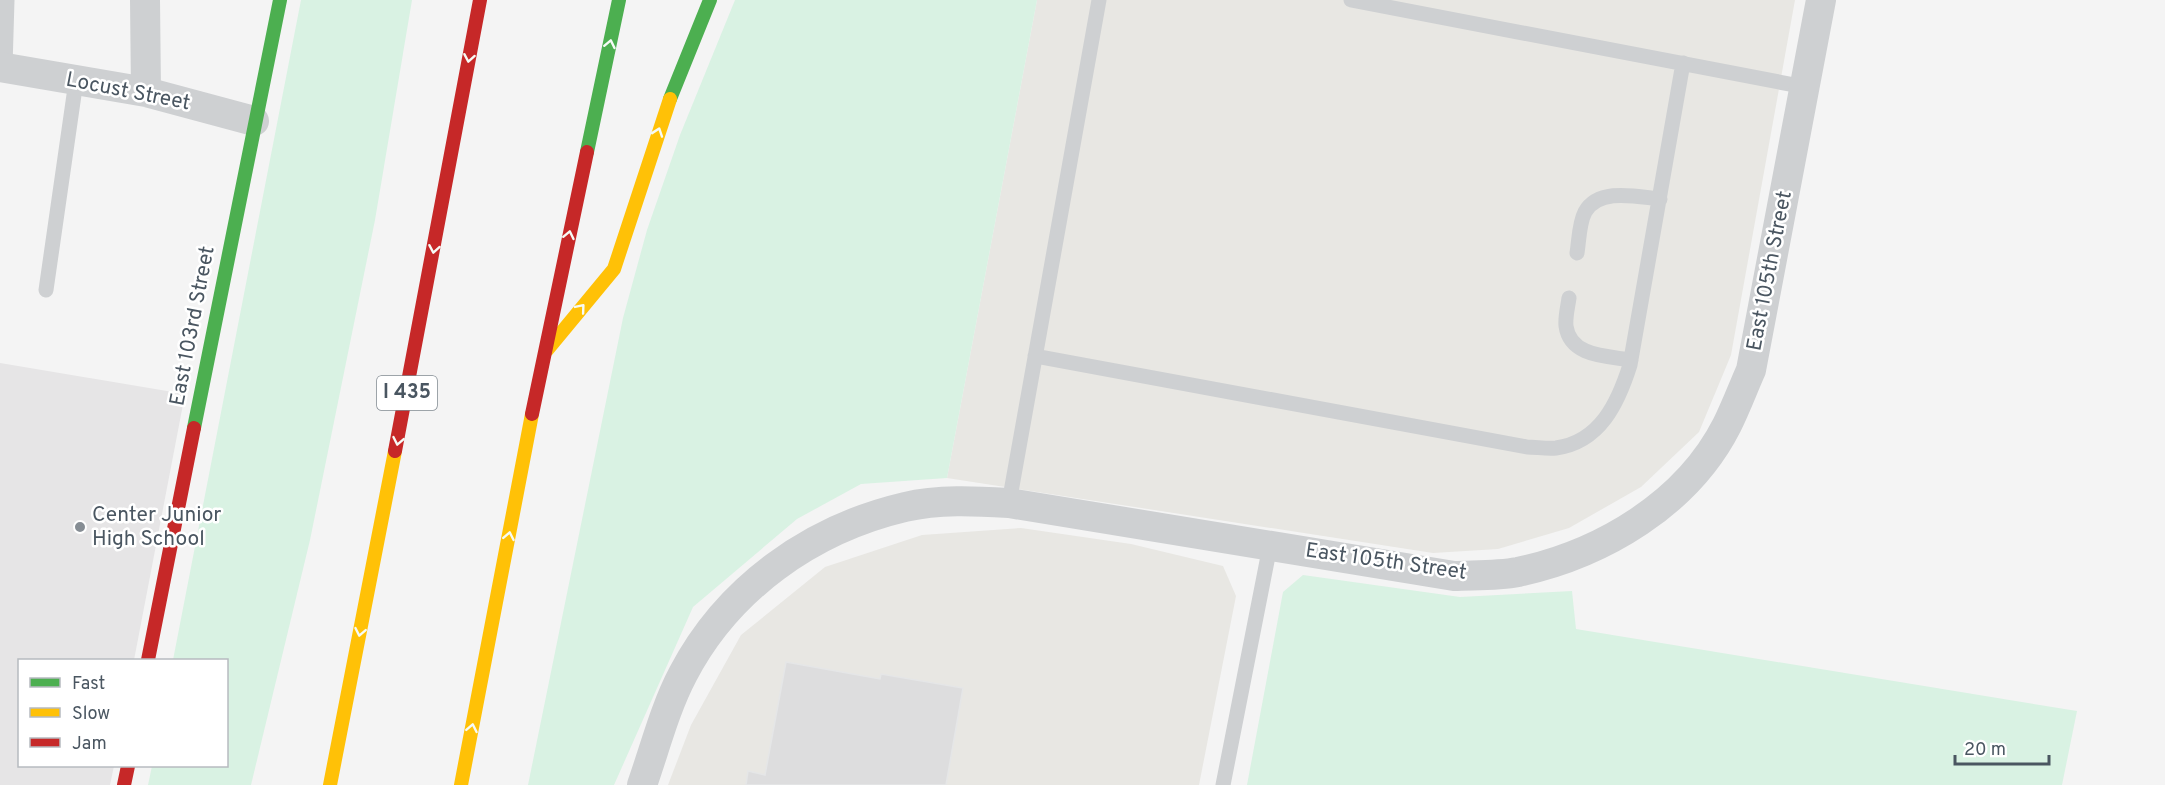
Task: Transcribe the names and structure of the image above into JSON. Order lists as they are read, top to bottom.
{
  "streets": {
    "main road": ["East 103rd Street", "I 435"],
    "street": ["Locust Street", "East 105th Street"]
  },
  "crossings": [
    ["Locust Street", "East 103rd Street"]
  ],
  "places": ["Center Junior High School"],
  "legend": ["Fast", "Slow", "Jam"],
  "scale_bar": "20 m"
}
